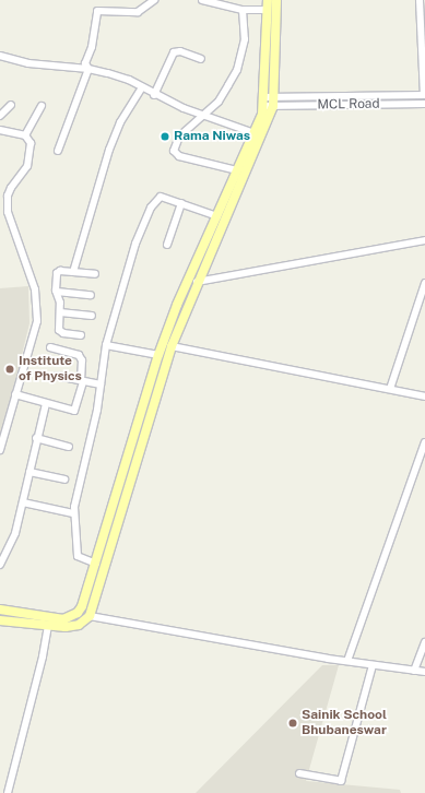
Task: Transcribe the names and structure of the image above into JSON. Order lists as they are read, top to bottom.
{
  "streets": {
    "street": ["MCL Road"]
  },
  "places": ["Rama Niwas", "Institute of Physics", "Sainik School Bhubaneswar"]
}
